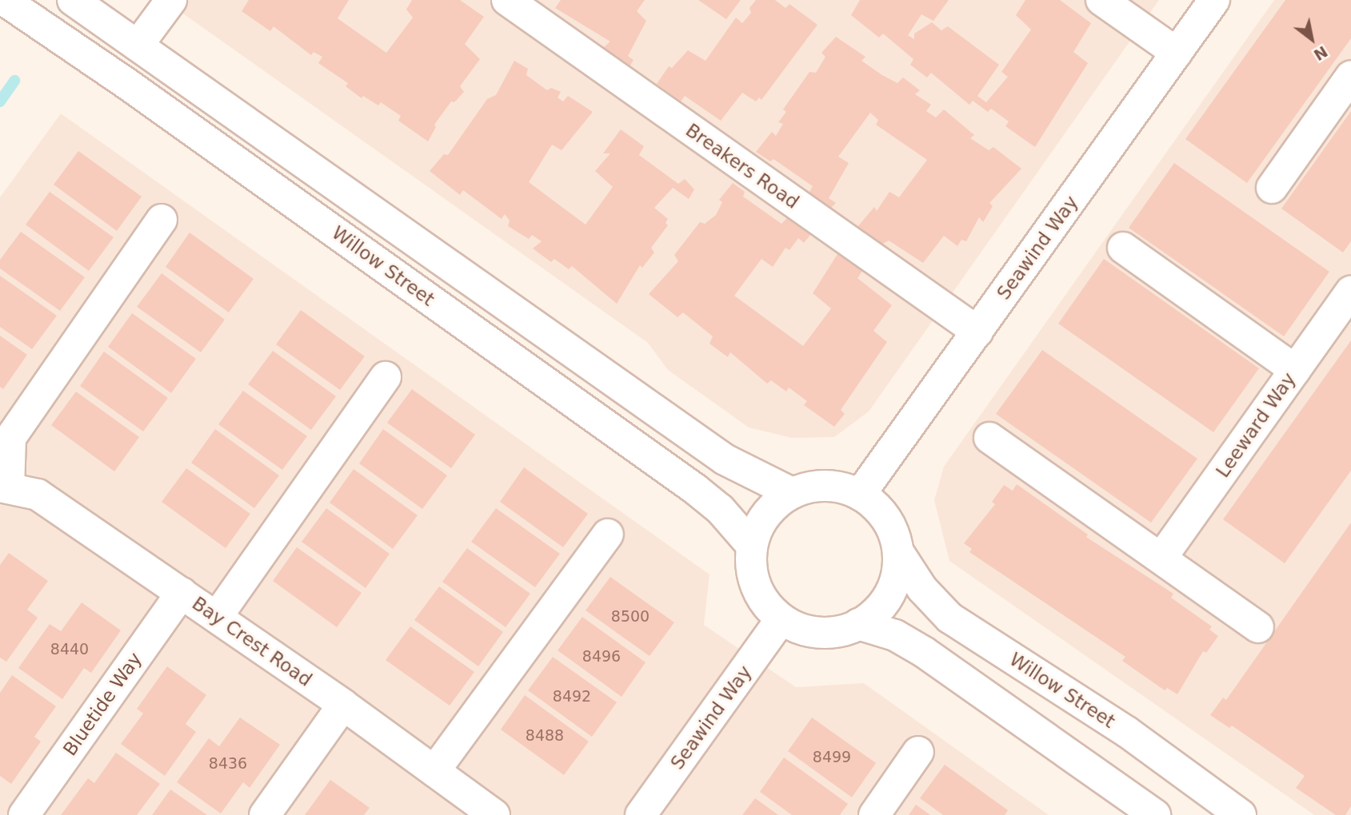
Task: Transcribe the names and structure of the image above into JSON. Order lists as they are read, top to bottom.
{
  "streets": {
    "street": [
      "Breakers Road",
      "Seawind Way",
      "Willow Street",
      "Leeward Way",
      "Bay Crest Road",
      "Bluetide Way"
    ]
  },
  "crossings": [
    ["Breakers Road", "Seawind Way"],
    ["Seawind Way", "Willow Street"],
    ["Bay Crest Road", "Bluetide Way"]
  ],
  "house_numbers": [
    "8500",
    "8440",
    "8496",
    "8492",
    "8488",
    "8499",
    "8436"
  ],
  "north": "bottom right"
}
